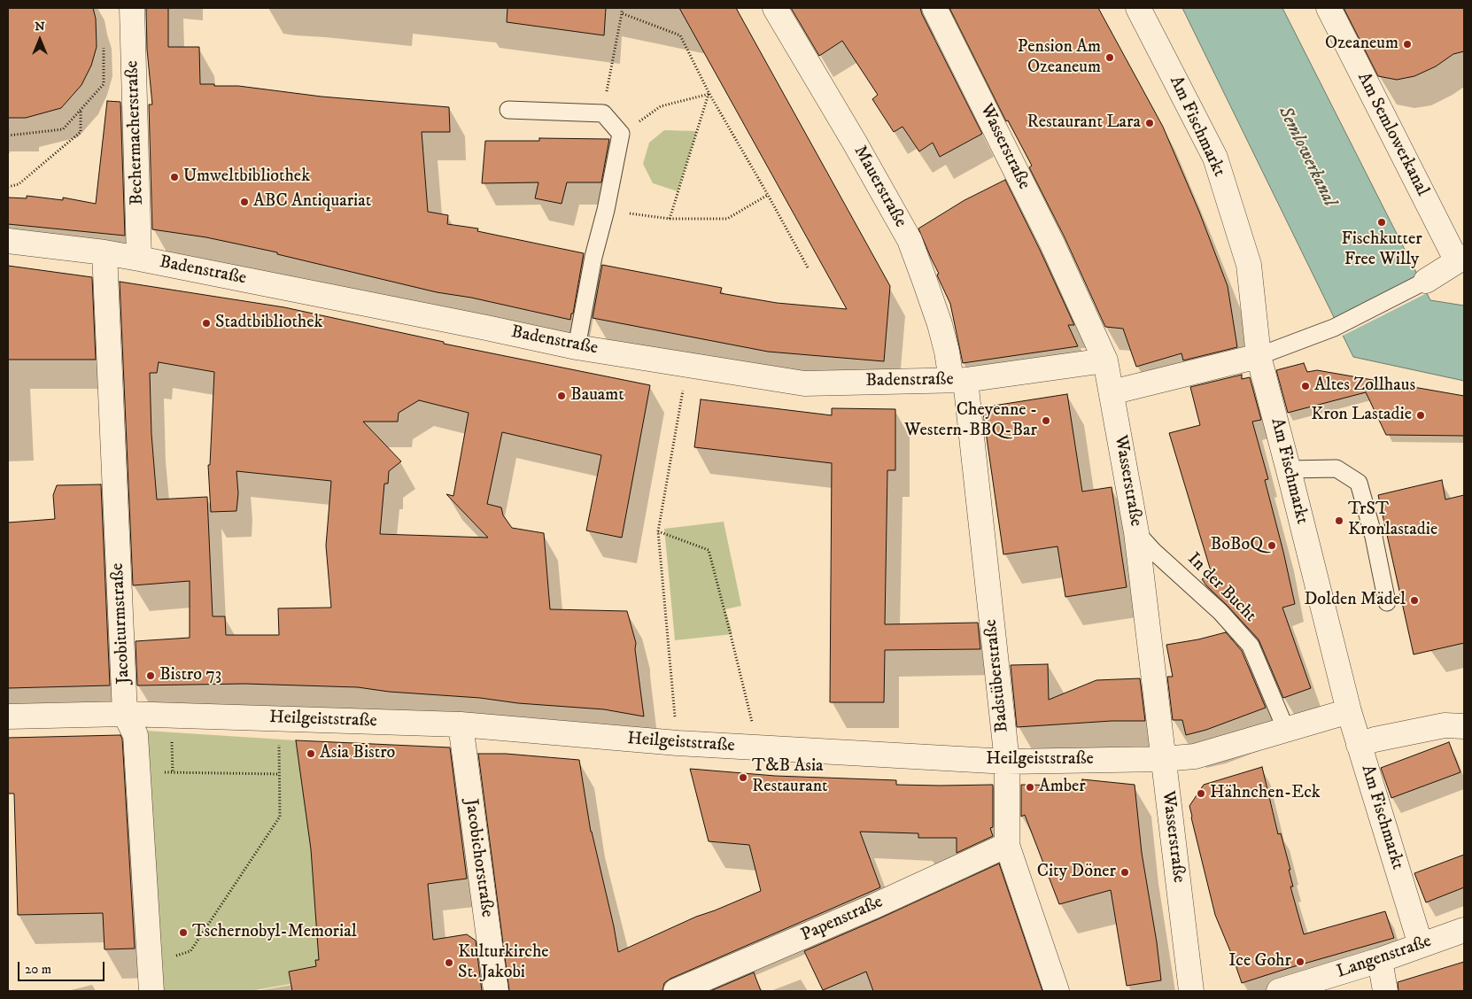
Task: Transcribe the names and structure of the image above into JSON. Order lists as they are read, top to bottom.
{
  "streets": {
    "street": [
      "Am Fischmarkt",
      "Bechermacherstraße",
      "Am Semlowerkanal",
      "Wasserstraße",
      "Mauerstraße",
      "Badenstraße",
      "Jacobiturmstraße",
      "Badstüberstraße",
      "Heilgeiststraße",
      "Jacobichorstraße",
      "Papenstraße",
      "Langenstraße"
    ],
    "lane": ["In der Bucht"]
  },
  "crossings": [
    ["Am Fischmarkt", "Heilgeiststraße"],
    ["Am Fischmarkt", "Langenstraße"],
    ["Bechermacherstraße", "Badenstraße"],
    ["Wasserstraße", "Badenstraße"],
    ["Wasserstraße", "In der Bucht"],
    ["Wasserstraße", "Heilgeiststraße"],
    ["Mauerstraße", "Badenstraße"],
    ["Mauerstraße", "Badstüberstraße"],
    ["Badenstraße", "Jacobiturmstraße"],
    ["Badenstraße", "Badstüberstraße"],
    ["In der Bucht", "Heilgeiststraße"],
    ["Jacobiturmstraße", "Heilgeiststraße"],
    ["Badstüberstraße", "Heilgeiststraße"],
    ["Badstüberstraße", "Papenstraße"],
    ["Heilgeiststraße", "Jacobichorstraße"]
  ],
  "water": ["Semlowerkanal"],
  "places": [
    "Ozeaneum",
    "Pension Am Ozeaneum",
    "Restaurant Lara",
    "Umweltbibliothek",
    "ABC Antiquariat",
    "Fischkutter Free Willy",
    "Stadtbibliothek",
    "Altes Zollhaus",
    "Bauamt",
    "Kron Lastadie",
    "Cheyenne - Western-BBQ-Bar",
    "TrST Kronlastadie",
    "BoBoQ",
    "Dolden Mädel",
    "Bistro 73",
    "Asia Bistro",
    "T&B Asia Restaurant",
    "Amber",
    "Hähnchen-Eck",
    "City Döner",
    "Tschernobyl-Memorial",
    "Ice Gohr",
    "Kulturkirche St. Jakobi"
  ],
  "scale_bar": "20 m",
  "north": "top"
}
